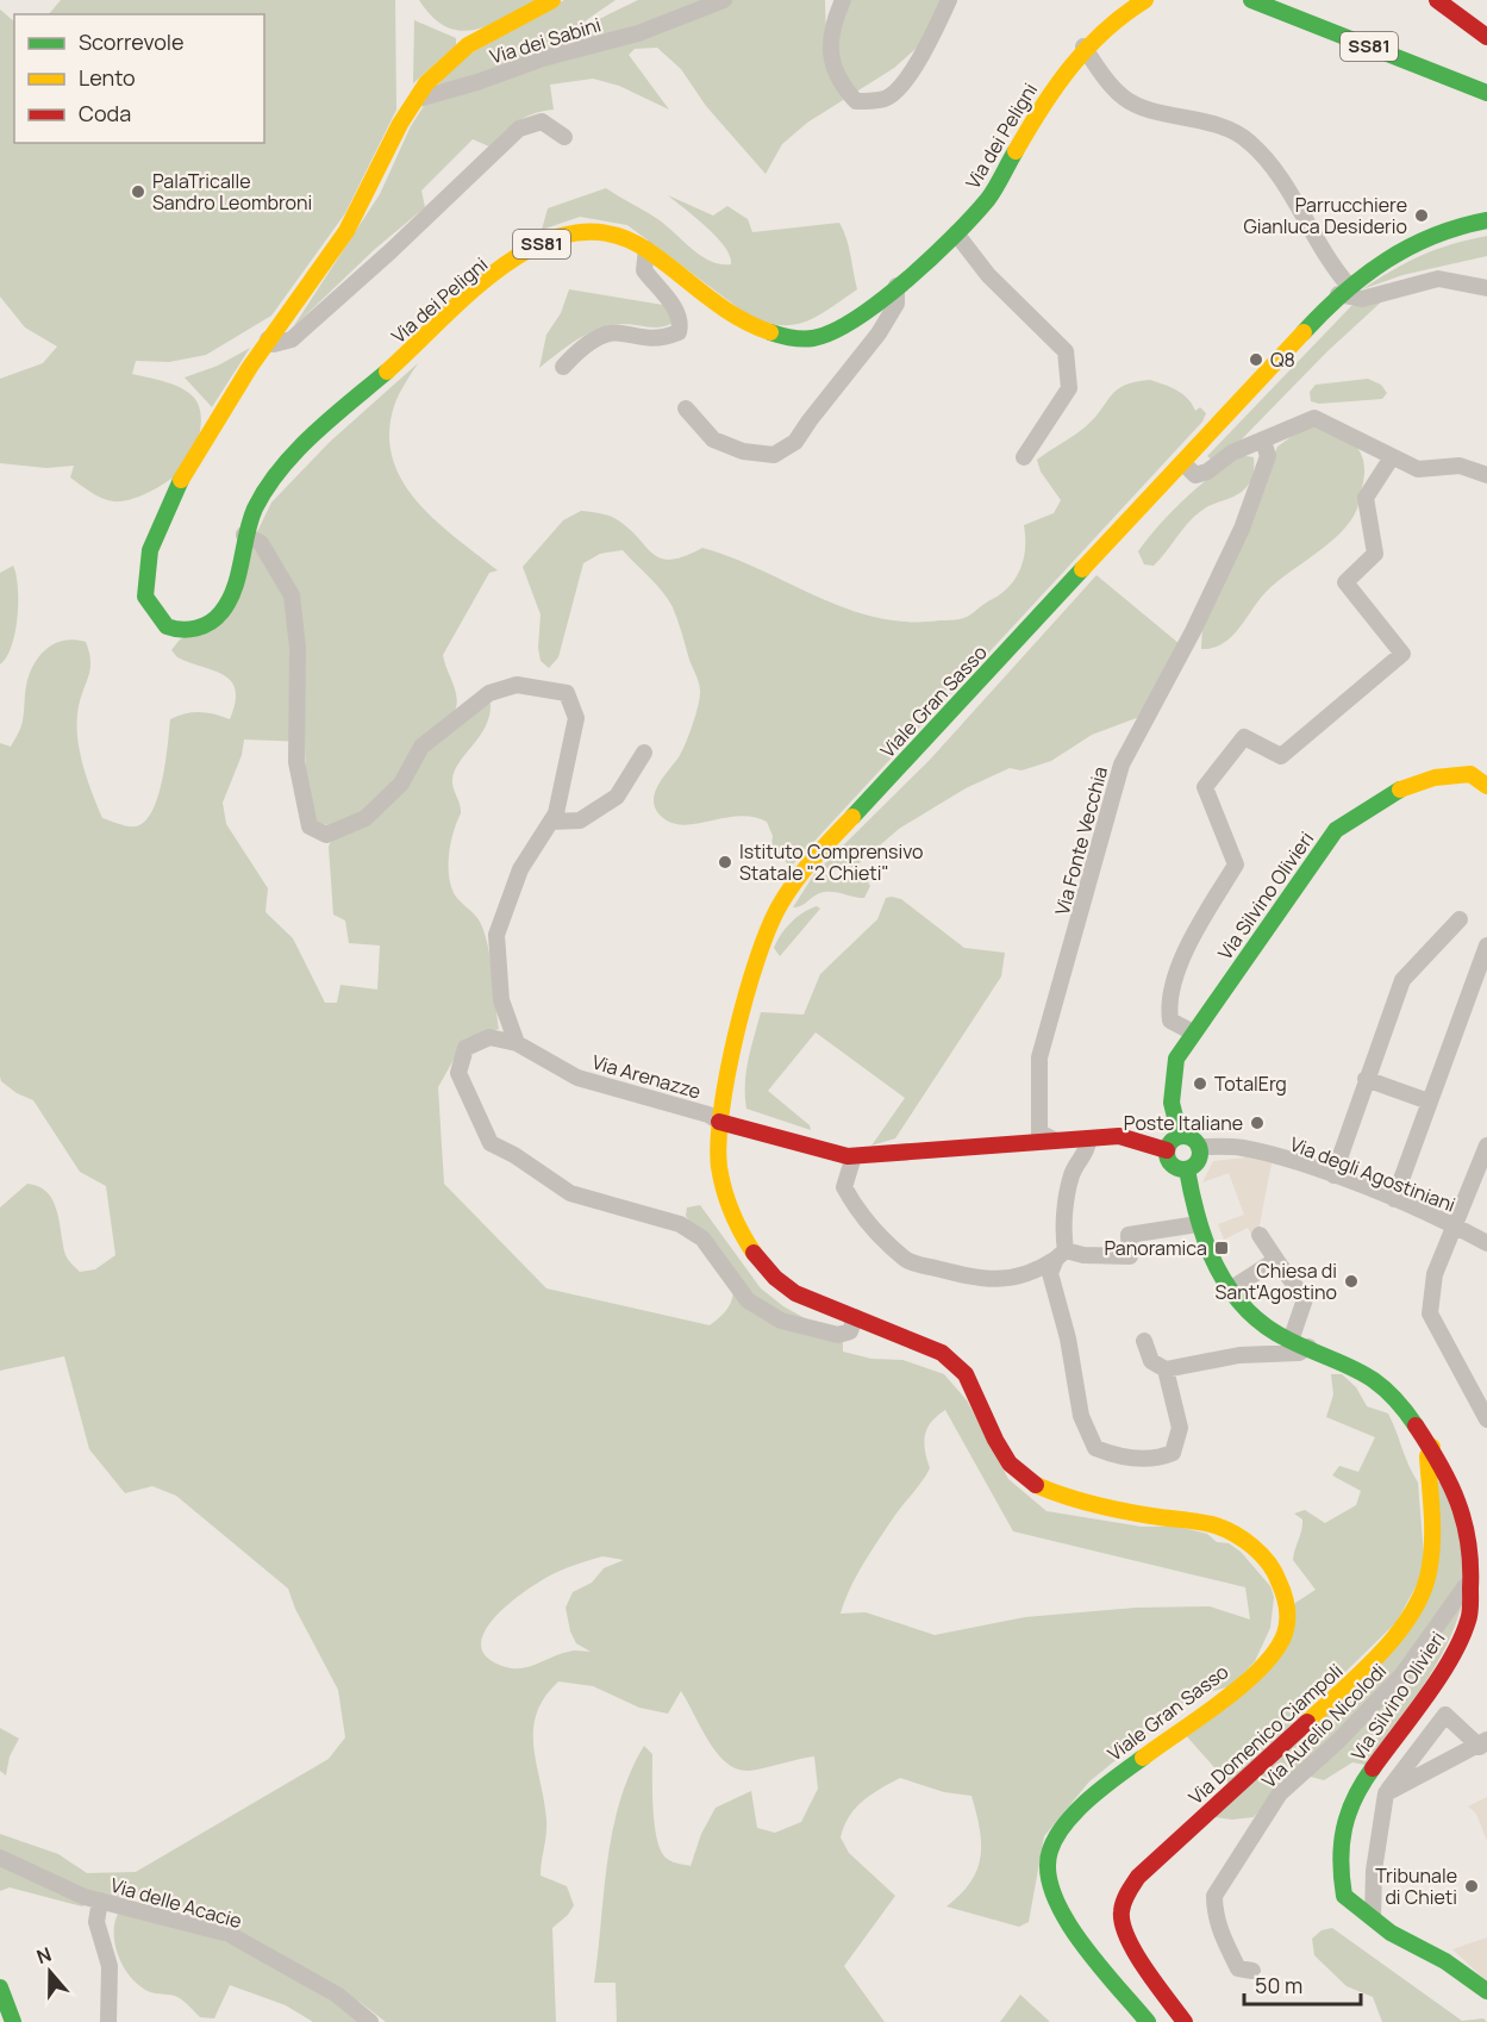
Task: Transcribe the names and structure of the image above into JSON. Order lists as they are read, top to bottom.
{
  "streets": {
    "main road": [
      "SS81",
      "Via dei Peligni",
      "Viale Gran Sasso",
      "Via Silvino Olivieri",
      "Via Arenazze",
      "Via Domenico Ciampoli"
    ],
    "street": [
      "Via dei Sabini",
      "Via Fonte Vecchia",
      "Via degli Agostiniani",
      "Via Aurelio Nicolodi",
      "Via delle Acacie"
    ]
  },
  "crossings": [
    ["Via dei Sabini", "Via dei Peligni"],
    ["Viale Gran Sasso", "Via Arenazze"],
    ["Via Fonte Vecchia", "Via Arenazze"],
    ["Via Silvino Olivieri", "Via Arenazze"],
    ["Via Silvino Olivieri", "Via degli Agostiniani"],
    ["Via Silvino Olivieri", "Via Aurelio Nicolodi"],
    ["Via Silvino Olivieri", "Via Domenico Ciampoli"],
    ["Via Arenazze", "Via degli Agostiniani"]
  ],
  "places": {
    "other": [
      "PalaTricalle Sandro Leombroni",
      "Parrucchiere Gianluca Desiderio",
      "Q8",
      "Istituto Comprensivo Statale \"2 Chieti\"",
      "TotalErg",
      "Poste Italiane",
      "Chiesa di Sant'Agostino",
      "Tribunale di Chieti"
    ],
    "transit": ["Panoramica"]
  },
  "legend": ["Scorrevole", "Lento", "Coda"],
  "scale_bar": "50 m",
  "north": "top"
}
